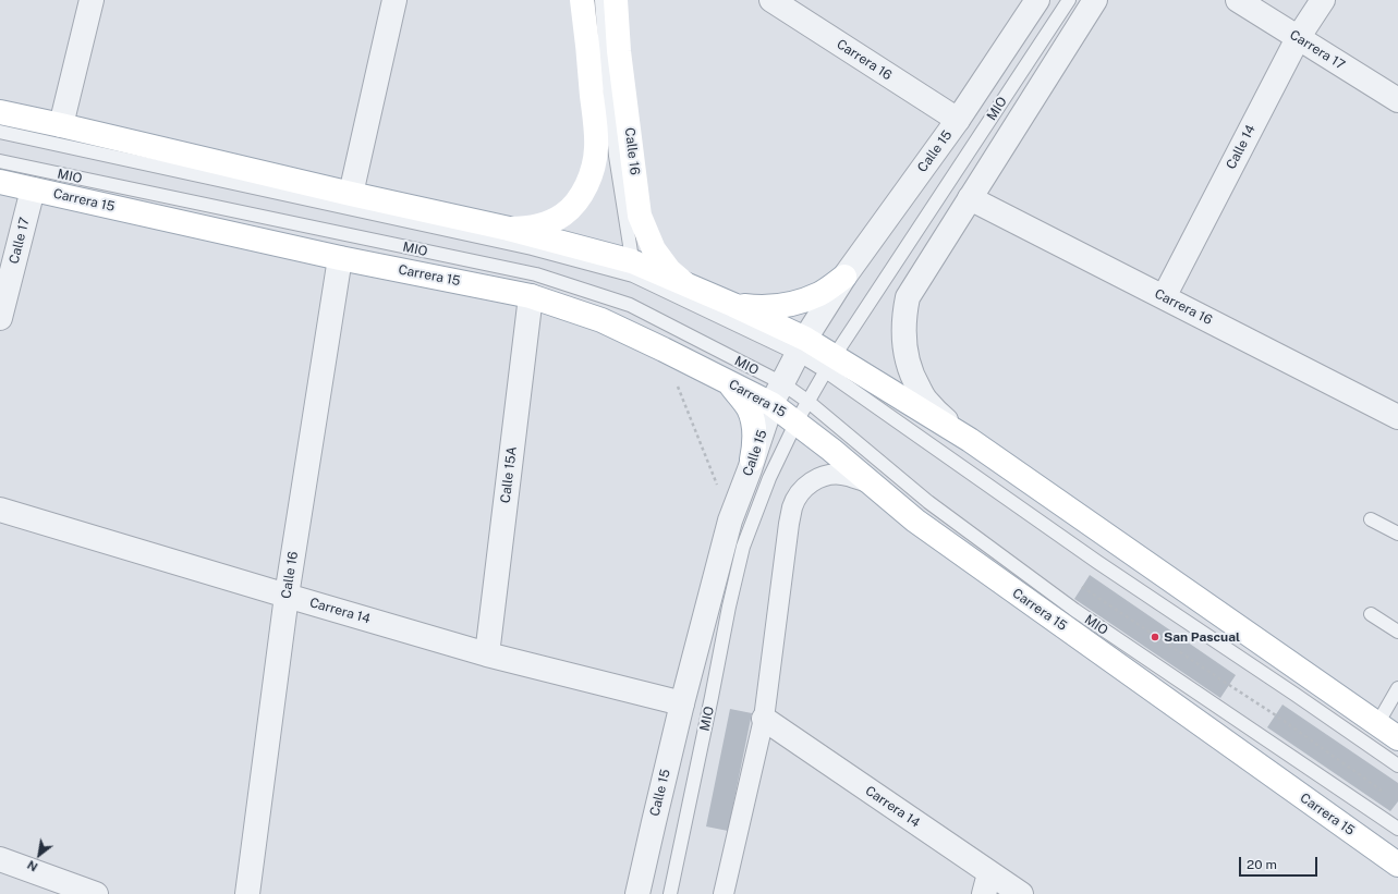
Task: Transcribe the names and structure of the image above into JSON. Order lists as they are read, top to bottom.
{
  "streets": {
    "main road": ["Calle 16", "Carrera 15"],
    "street": [
      "Carrera 17",
      "Carrera 16",
      "Calle 14",
      "Calle 15",
      "Calle 17",
      "Calle 15A",
      "Carrera 14"
    ],
    "lane": ["MIO"]
  },
  "crossings": [
    ["Carrera 17", "Calle 14"],
    ["Carrera 16", "Calle 14"],
    ["Carrera 16", "Calle 15"],
    ["MIO", "Calle 15"],
    ["MIO", "Carrera 15"],
    ["Calle 16", "Carrera 15"],
    ["Calle 16", "Carrera 14"],
    ["Calle 15", "Carrera 15"],
    ["Calle 15", "Carrera 14"],
    ["Carrera 15", "Calle 17"],
    ["Carrera 15", "Calle 15A"],
    ["Calle 15A", "Carrera 14"]
  ],
  "places": ["San Pascual"],
  "scale_bar": "20 m",
  "north": "bottom left"
}
